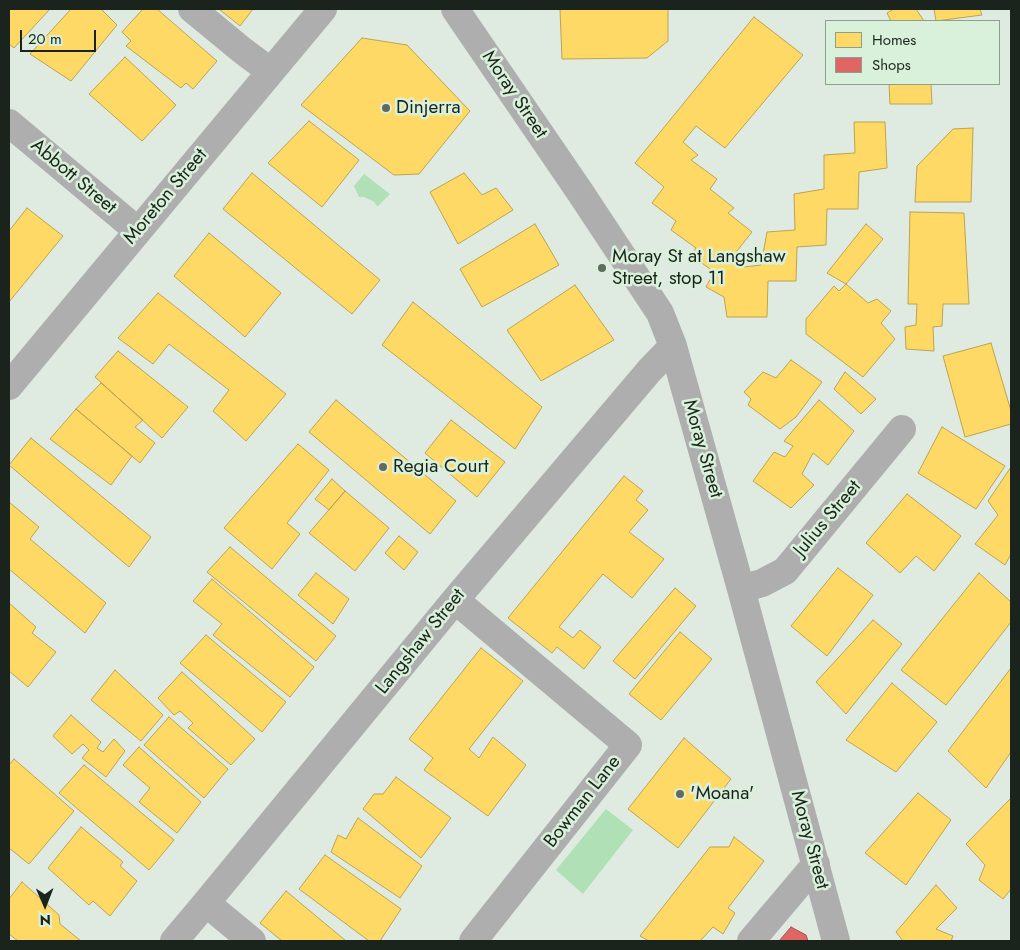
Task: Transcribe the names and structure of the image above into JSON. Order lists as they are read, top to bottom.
{
  "streets": {
    "street": [
      "Moray Street",
      "Abbott Street",
      "Moreton Street",
      "Julius Street",
      "Langshaw Street",
      "Bowman Lane"
    ]
  },
  "crossings": [
    ["Moray Street", "Julius Street"],
    ["Moray Street", "Langshaw Street"],
    ["Abbott Street", "Moreton Street"],
    ["Langshaw Street", "Bowman Lane"]
  ],
  "places": [
    "Dinjerra",
    "Moray St at Langshaw Street, stop 11",
    "Regia Court",
    "'Moana'"
  ],
  "legend": ["Homes", "Shops"],
  "scale_bar": "20 m",
  "north": "bottom"
}
